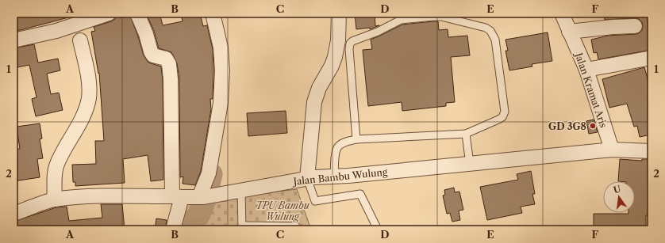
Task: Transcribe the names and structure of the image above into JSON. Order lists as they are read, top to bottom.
{
  "streets": {
    "street": ["Jalan Kramat Aris", "Jalan Bambu Wulung"]
  },
  "crossings": [
    ["Jalan Kramat Aris", "Jalan Bambu Wulung"]
  ],
  "parks": ["TPU Bambu Wulung"],
  "places": ["GD 3G8"],
  "north": "top",
  "grid": {
    "columns": [
      "A",
      "B",
      "C",
      "D",
      "E",
      "F"
    ],
    "rows": ["1", "2"]
  }
}
